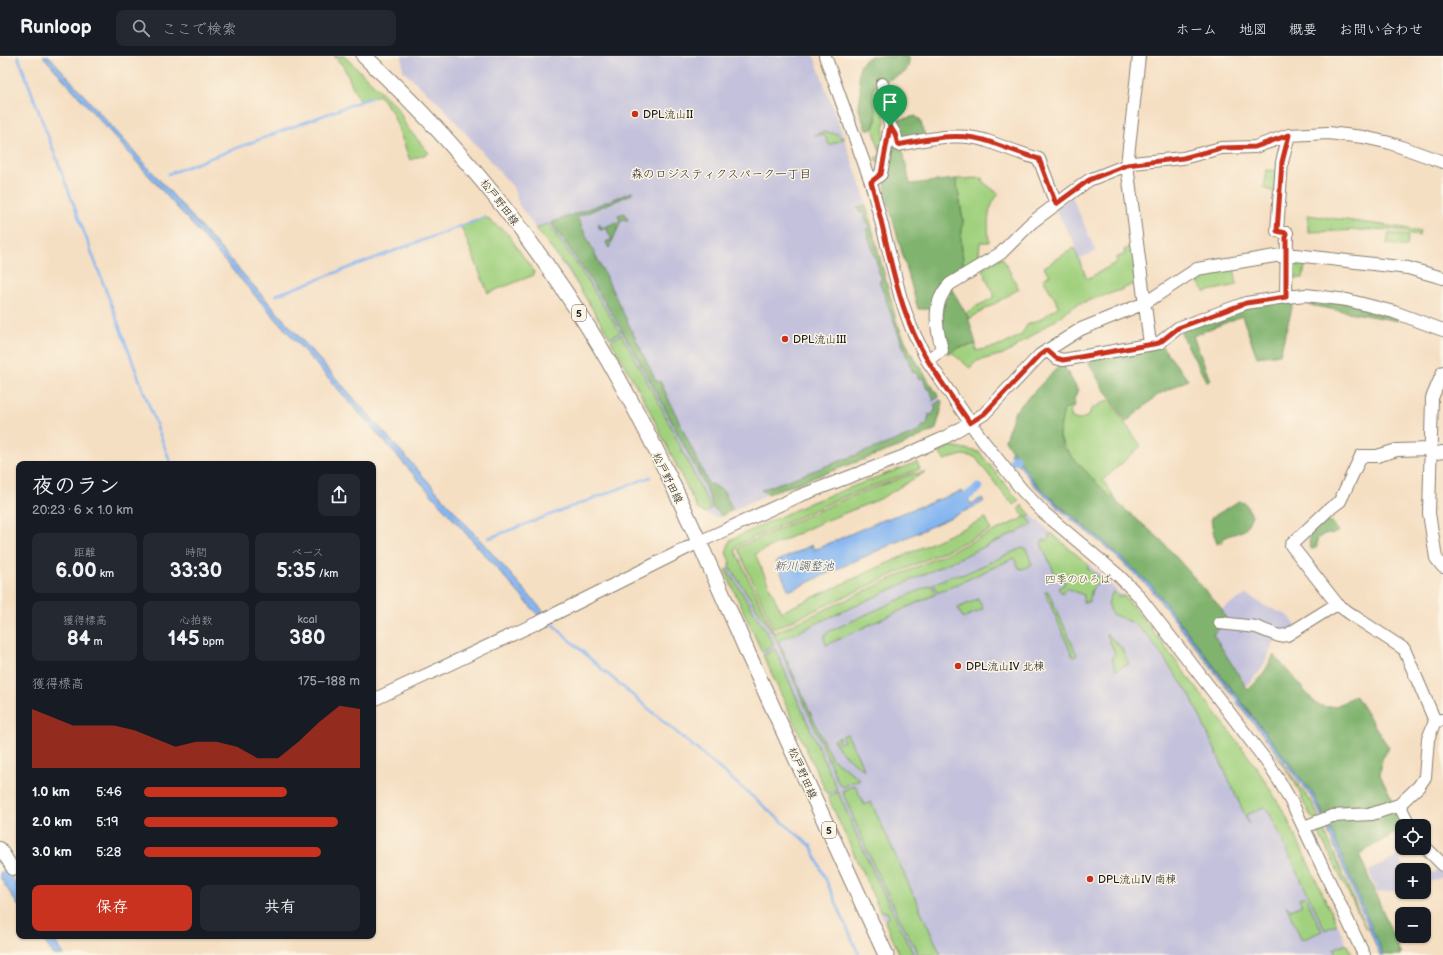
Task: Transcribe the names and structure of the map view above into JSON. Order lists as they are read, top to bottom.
{
  "streets": {
    "main road": ["松戸野田線", "5"]
  },
  "districts": ["森のロジスティクスパーク一丁目"],
  "water": ["新川調整池"],
  "parks": ["四季のひろば"],
  "places": [
    "DPL流山II",
    "DPL流山III",
    "DPL流山IV 北棟",
    "DPL流山IV 南棟"
  ],
  "page": {
    "header": "Runloop",
    "search": "ここで検索",
    "nav": [
      "ホーム",
      "地図",
      "概要",
      "お問い合わせ"
    ],
    "heading": ["夜のラン", "20:23 · 6 × 1.0 km"],
    "stats": [
      ["距離", "6.00 km"],
      ["時間", "33:30"],
      ["ペース", "5:35 /km"],
      ["獲得標高", "84 m"],
      ["心拍数", "145 bpm"],
      ["kcal", "380"]
    ],
    "chart": ["獲得標高", "175–188 m"],
    "list": [
      {
        "name": "1.0 km",
        "note": "5:46"
      },
      {
        "name": "2.0 km",
        "note": "5:19"
      },
      {
        "name": "3.0 km",
        "note": "5:28"
      }
    ],
    "map_buttons": ["+", "−"],
    "buttons": ["保存", "共有"]
  }
}
